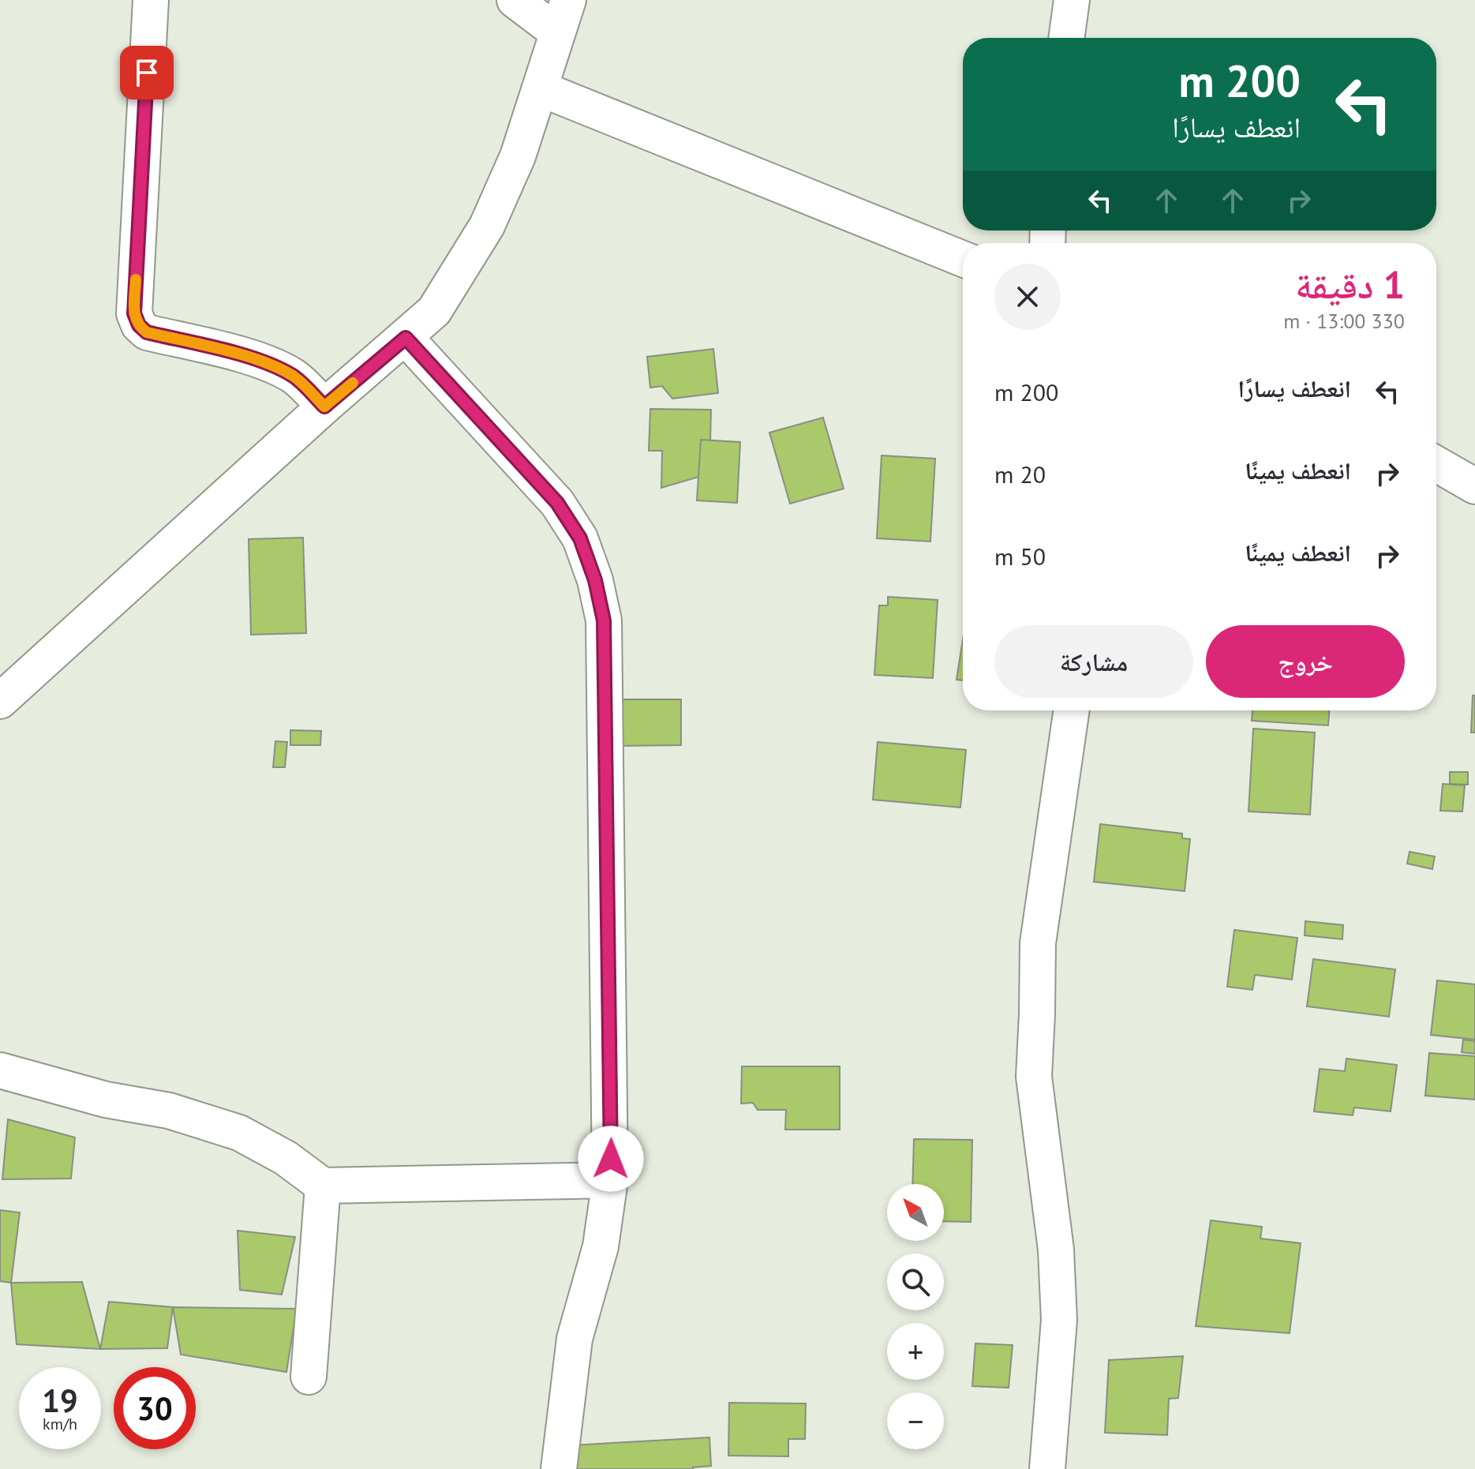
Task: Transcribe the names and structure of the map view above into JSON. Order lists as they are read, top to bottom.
{
  "north": "top left",
  "page": {
    "turn": ["200 m", "انعطف يسارًا"],
    "heading": ["1 دقيقة", "330 m · 13:00"],
    "list": [
      {
        "name": "انعطف يسارًا",
        "value": "200 m"
      },
      {
        "name": "انعطف يمينًا",
        "value": "20 m"
      },
      {
        "name": "انعطف يمينًا",
        "value": "50 m"
      }
    ],
    "buttons": ["خروج", "مشاركة"],
    "map_buttons": ["+", "−"],
    "speed": "19 km/h",
    "limit": "30"
  }
}
